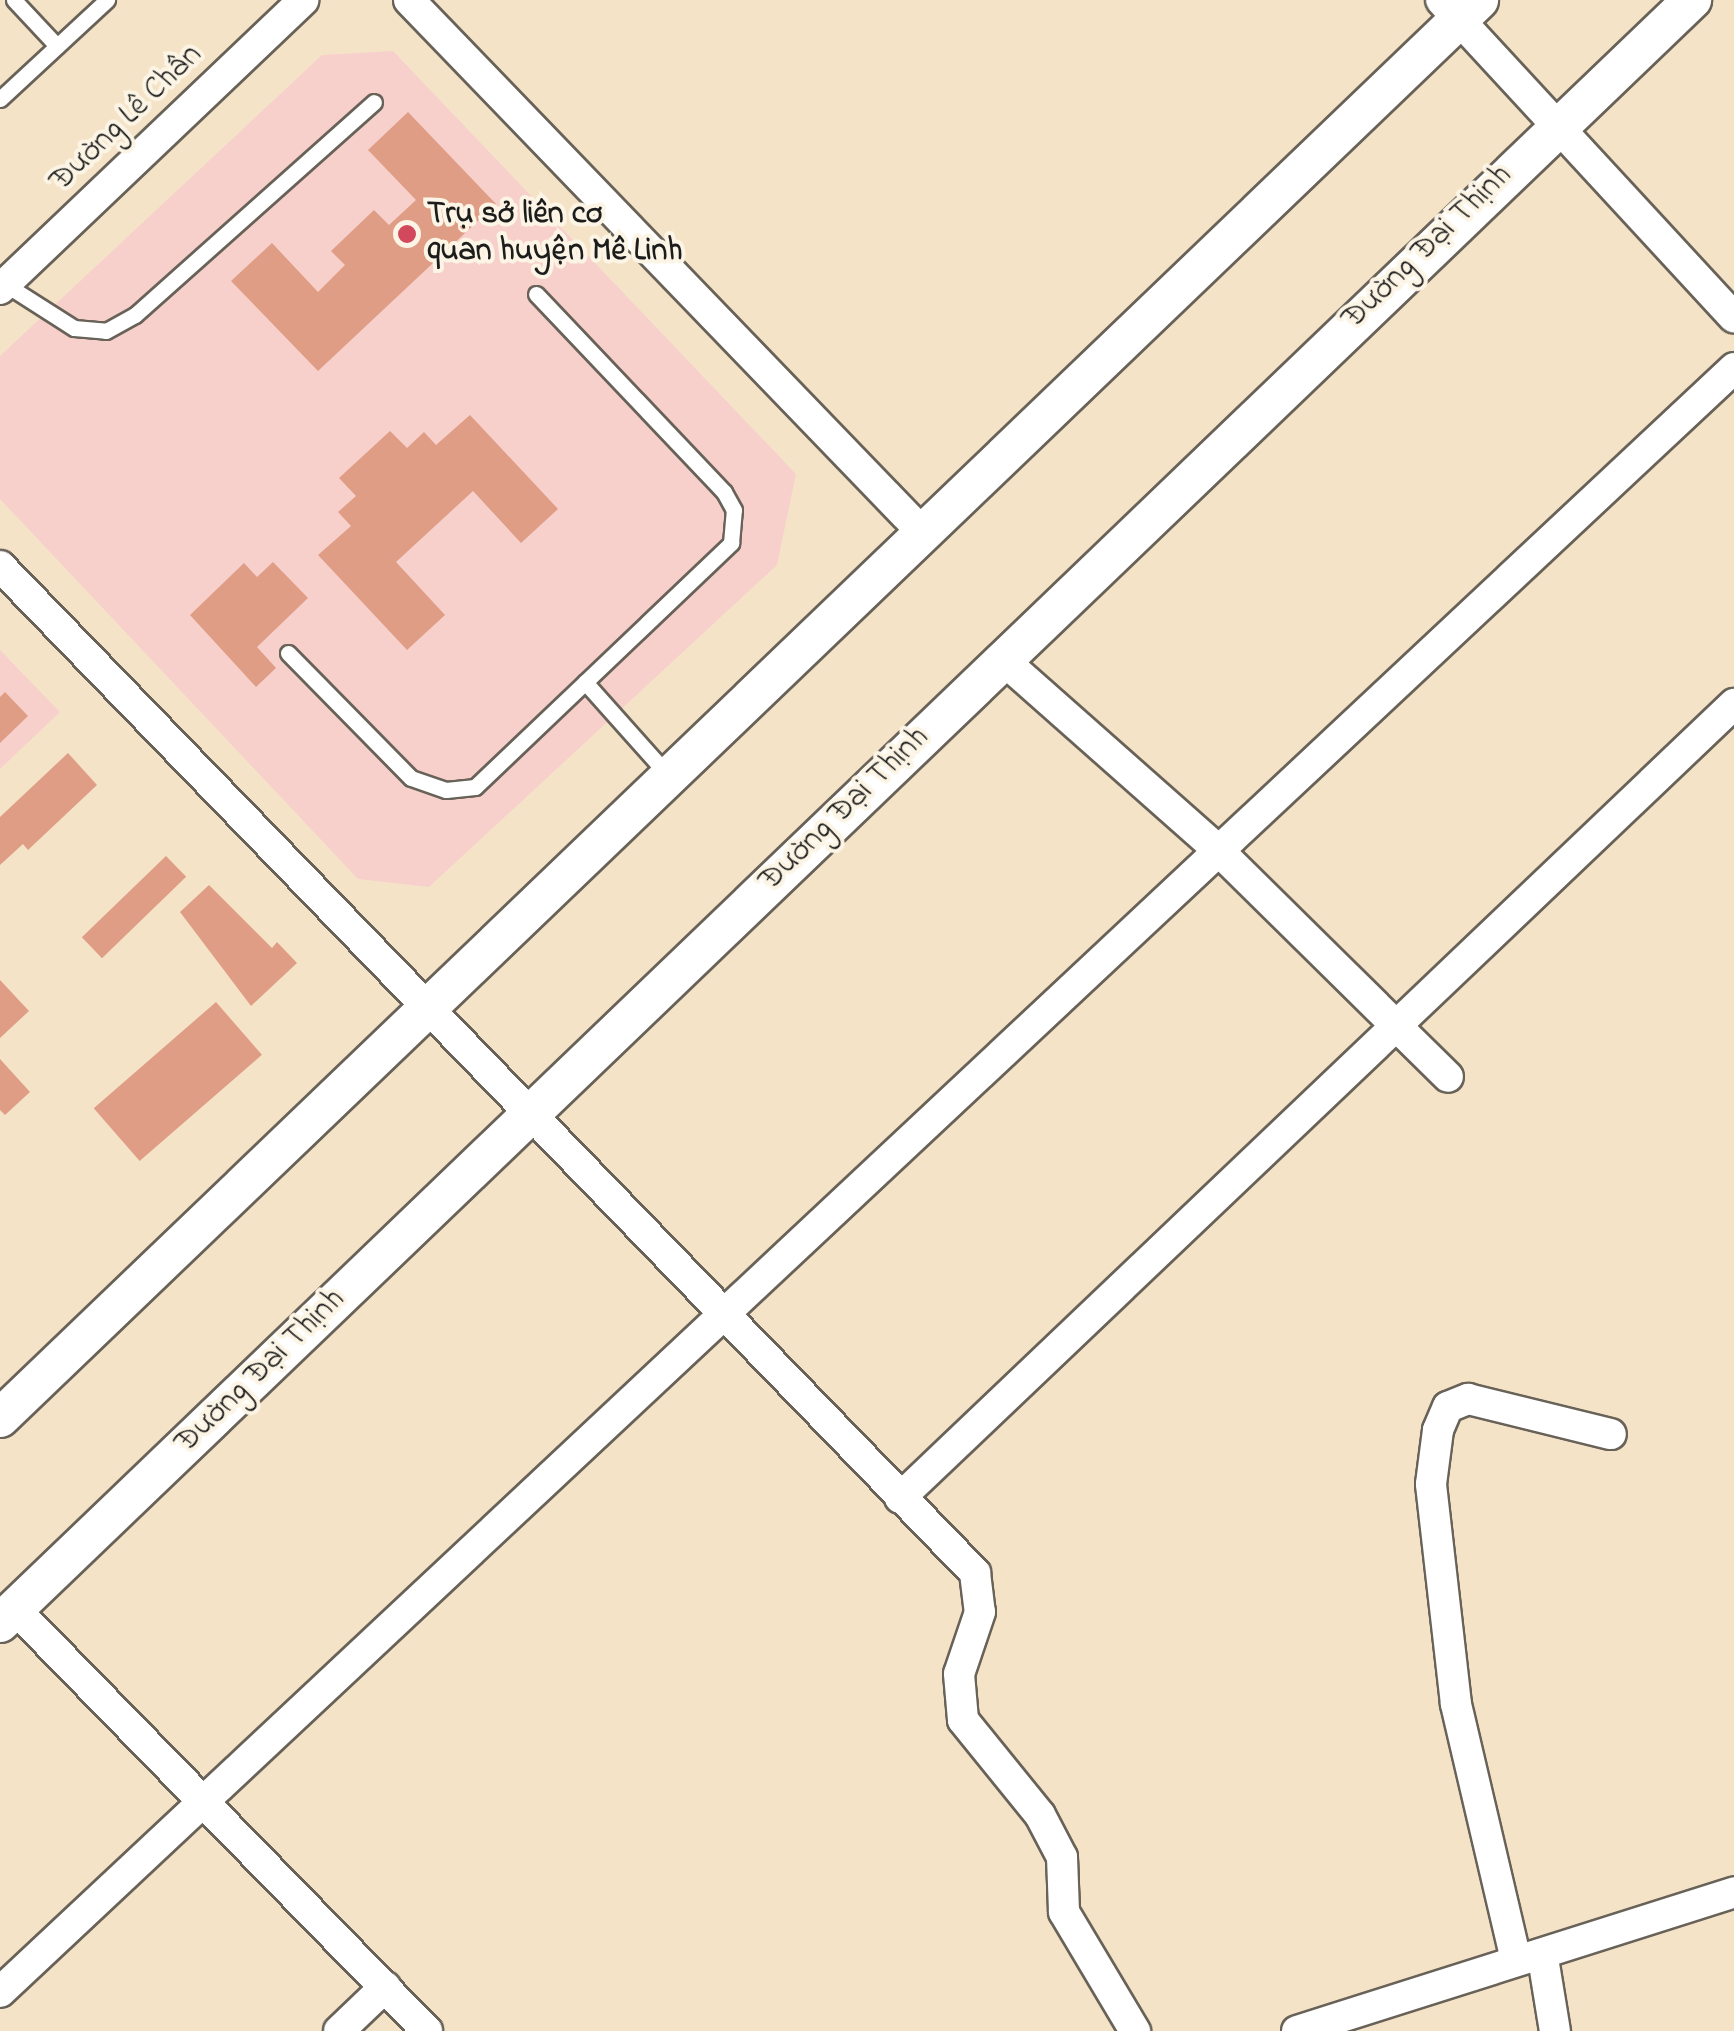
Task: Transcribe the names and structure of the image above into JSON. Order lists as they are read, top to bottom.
{
  "streets": {
    "street": ["Đường Lê Chân", "Đường Đại Thịnh"]
  },
  "places": ["Trụ sở liên cơ quan huyện Mê Linh"]
}
